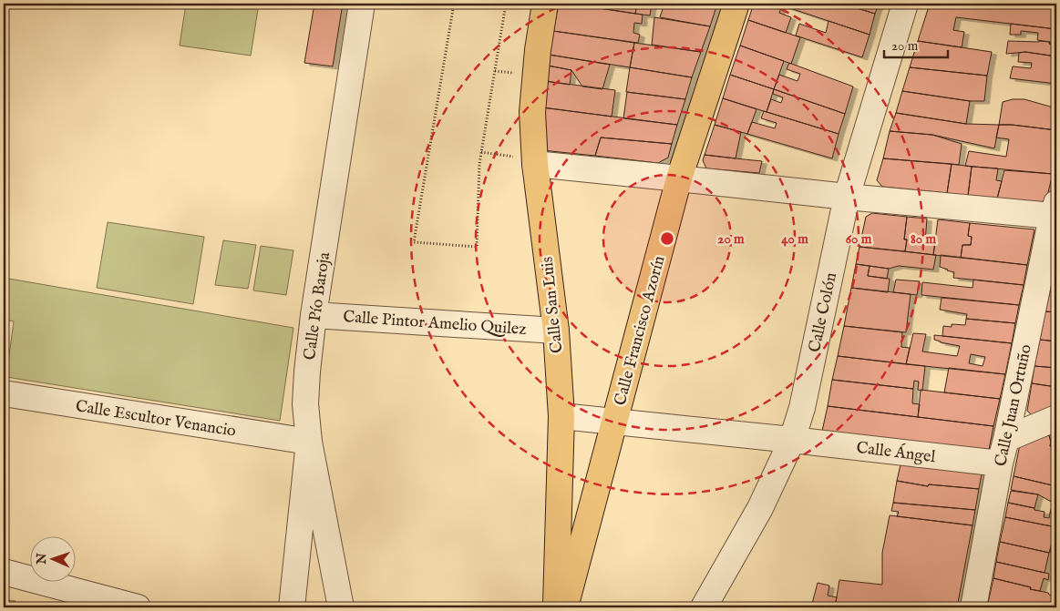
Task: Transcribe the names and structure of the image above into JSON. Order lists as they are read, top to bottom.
{
  "streets": {
    "main road": ["Calle San Luis", "Calle Francisco Azorín"],
    "street": [
      "Calle Pío Baroja",
      "Calle Colón",
      "Calle Pintor Amelio Quilez",
      "Calle Juan Ortuño",
      "Calle Escultor Venancio",
      "Calle Ángel"
    ]
  },
  "crossings": [
    ["Calle San Luis", "Calle Pintor Amelio Quilez"],
    ["Calle San Luis", "Calle Ángel"],
    ["Calle Pío Baroja", "Calle Pintor Amelio Quilez"],
    ["Calle Pío Baroja", "Calle Escultor Venancio"],
    ["Calle Colón", "Calle Ángel"],
    ["Calle Francisco Azorín", "Calle Ángel"],
    ["Calle Juan Ortuño", "Calle Ángel"]
  ],
  "scale_bar": "20 m",
  "north": "left",
  "rings": [
    "20 m",
    "40 m",
    "60 m",
    "80 m"
  ]
}
